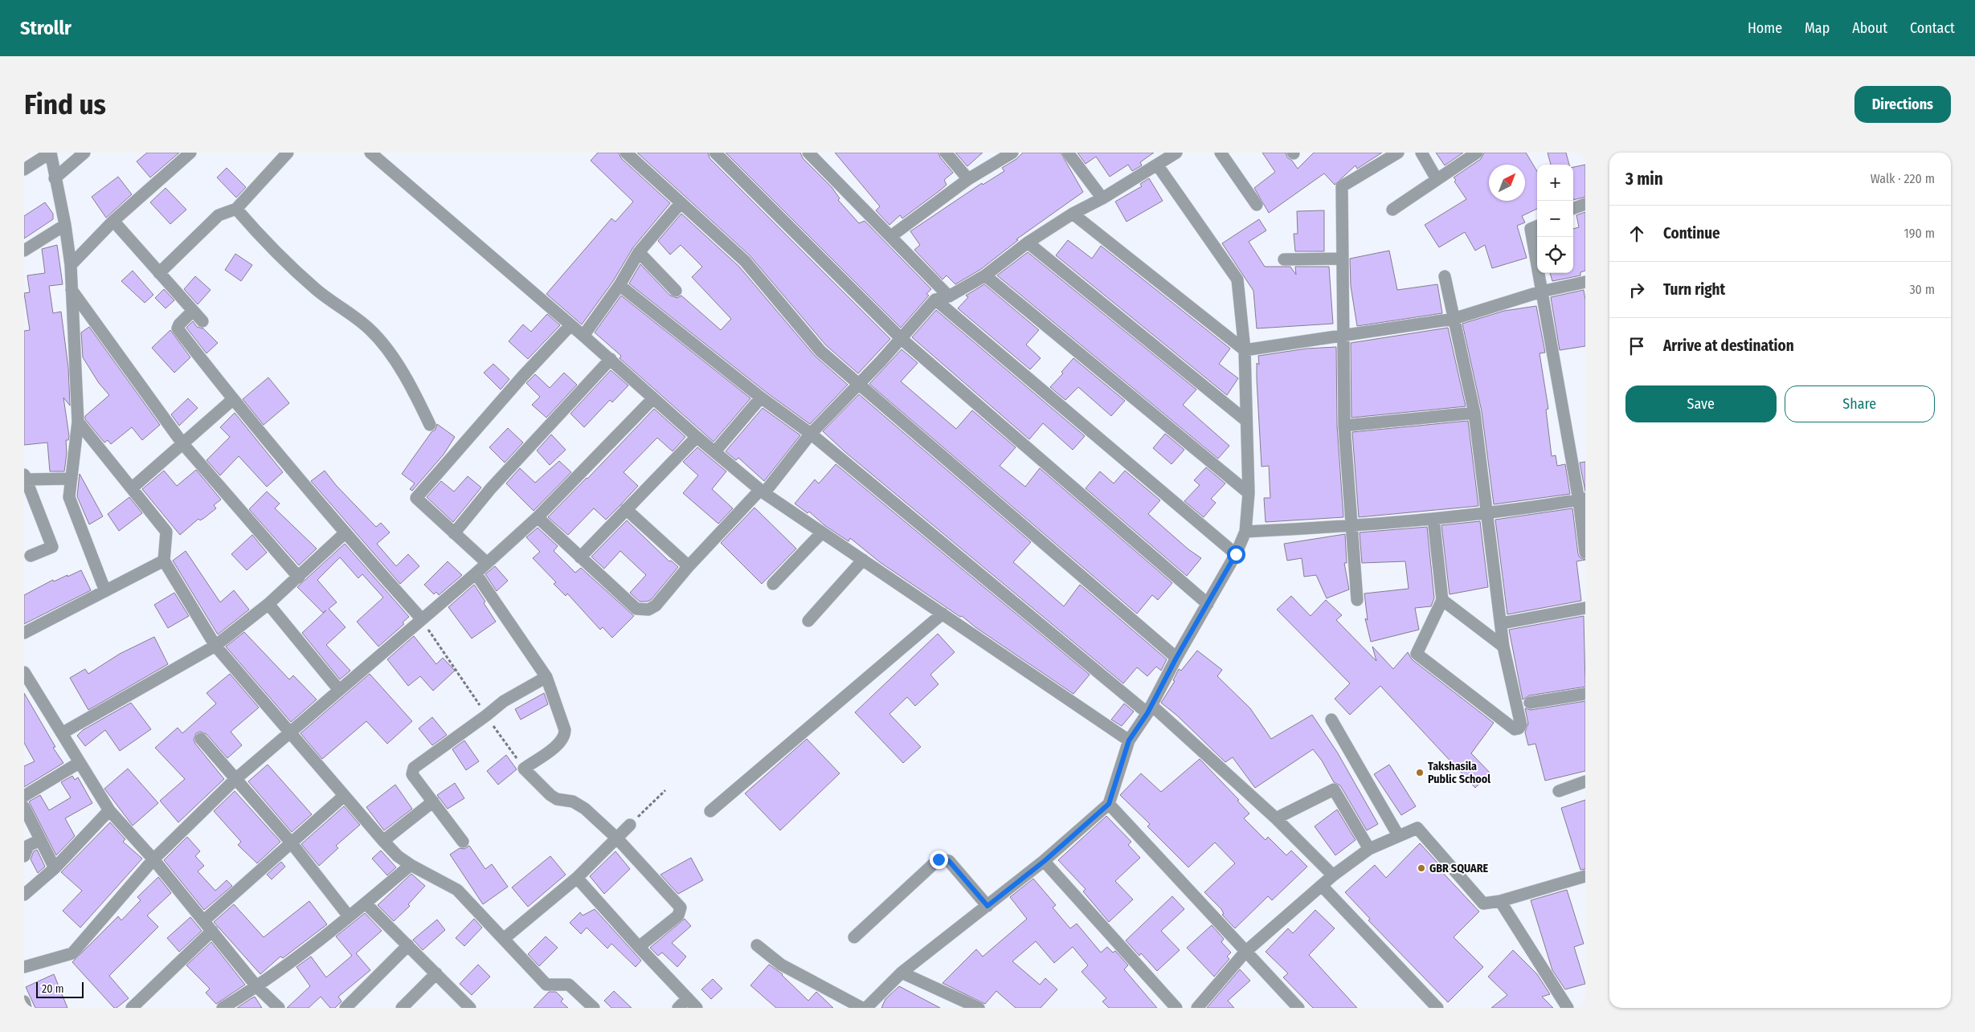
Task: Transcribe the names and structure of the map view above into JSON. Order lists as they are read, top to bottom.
{
  "places": ["Takshasila Public School", "GBR SQUARE"],
  "scale_bar": "20 m",
  "north": "top right",
  "page": {
    "header": "Strollr",
    "nav": [
      "Home",
      "Map",
      "About",
      "Contact"
    ],
    "buttons": [
      "Directions",
      ["Save", "Share"]
    ],
    "title": "Find us",
    "heading": ["3 min", "Walk · 220 m"],
    "map_buttons": ["+", "−"],
    "list": [
      ["Continue", "190 m"],
      ["Turn right", "30 m"],
      "Arrive at destination"
    ],
    "scale": "20 m"
  }
}
